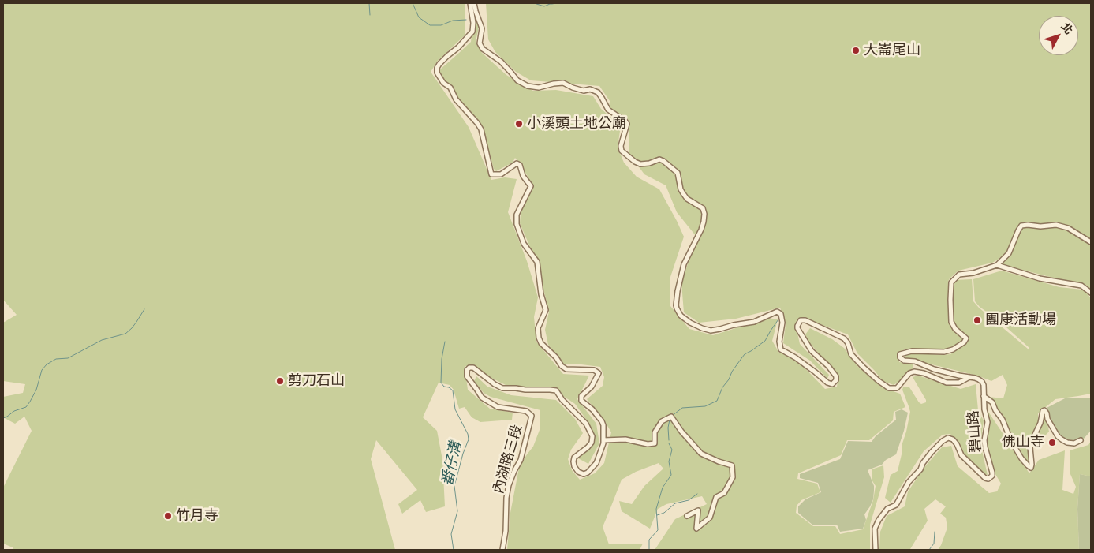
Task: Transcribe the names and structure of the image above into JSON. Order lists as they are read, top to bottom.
{
  "streets": {
    "street": ["碧山路", "內湖路三段"]
  },
  "water": ["番仔溝"],
  "places": [
    "大崙尾山",
    "小溪頭土地公廟",
    "團康活動場",
    "剪刀石山",
    "佛山寺",
    "竹月寺"
  ],
  "north": "top right"
}
